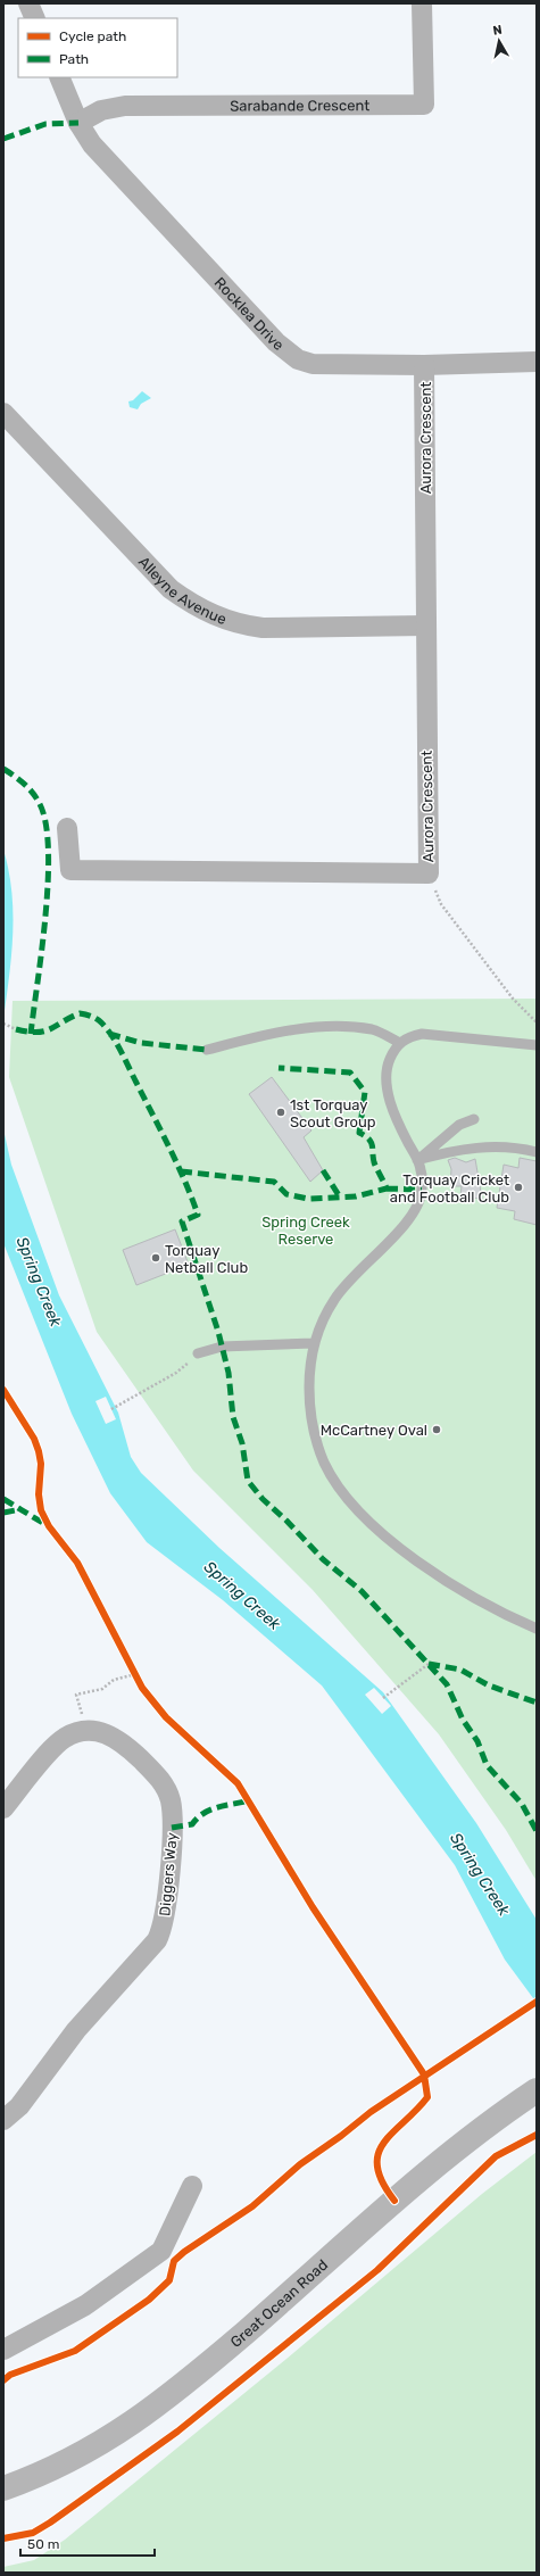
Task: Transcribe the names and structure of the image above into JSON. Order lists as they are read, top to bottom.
{
  "streets": {
    "main road": ["Great Ocean Road"],
    "street": [
      "Sarabande Crescent",
      "Rocklea Drive",
      "Aurora Crescent",
      "Alleyne Avenue",
      "Diggers Way"
    ]
  },
  "crossings": [
    ["Sarabande Crescent", "Rocklea Drive"],
    ["Rocklea Drive", "Aurora Crescent"],
    ["Aurora Crescent", "Alleyne Avenue"]
  ],
  "water": ["Spring Creek"],
  "parks": ["Spring Creek Reserve"],
  "places": [
    "1st Torquay Scout Group",
    "Torquay Cricket and Football Club",
    "Torquay Netball Club",
    "McCartney Oval"
  ],
  "legend": ["Cycle path", "Path"],
  "scale_bar": "50 m",
  "north": "top"
}
